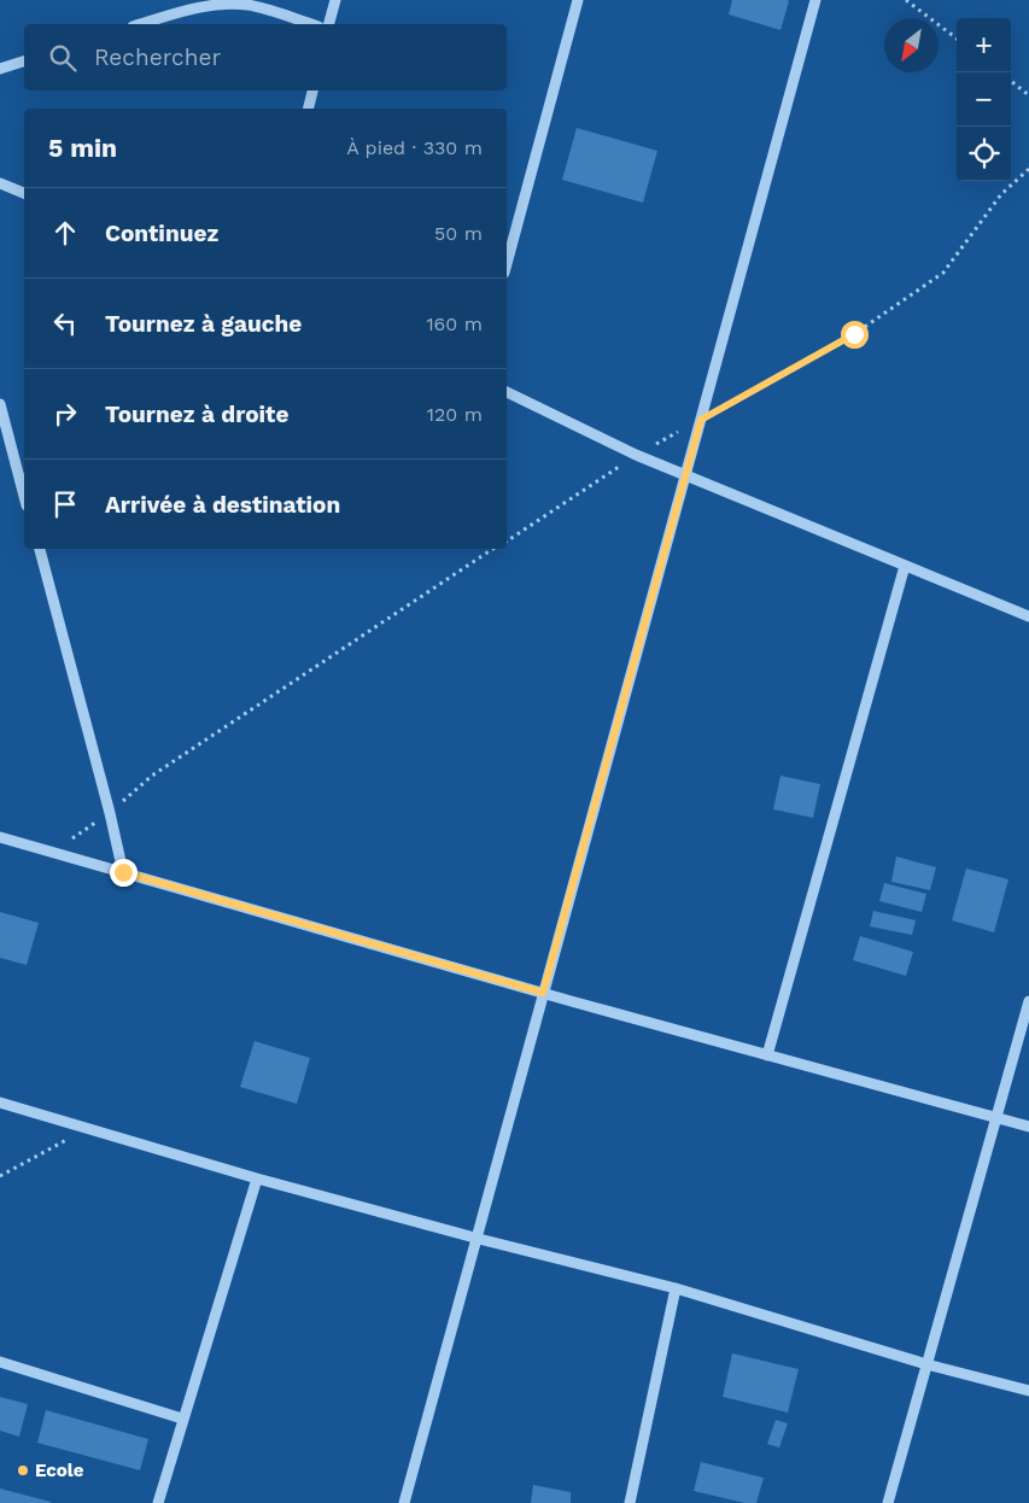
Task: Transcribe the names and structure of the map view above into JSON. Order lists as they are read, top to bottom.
{
  "places": ["Ecole"],
  "north": "bottom left",
  "page": {
    "map_buttons": ["+", "−"],
    "search": "Rechercher",
    "heading": ["5 min", "À pied · 330 m"],
    "list": [
      ["Continuez", "50 m"],
      ["Tournez à gauche", "160 m"],
      ["Tournez à droite", "120 m"],
      "Arrivée à destination"
    ]
  }
}
